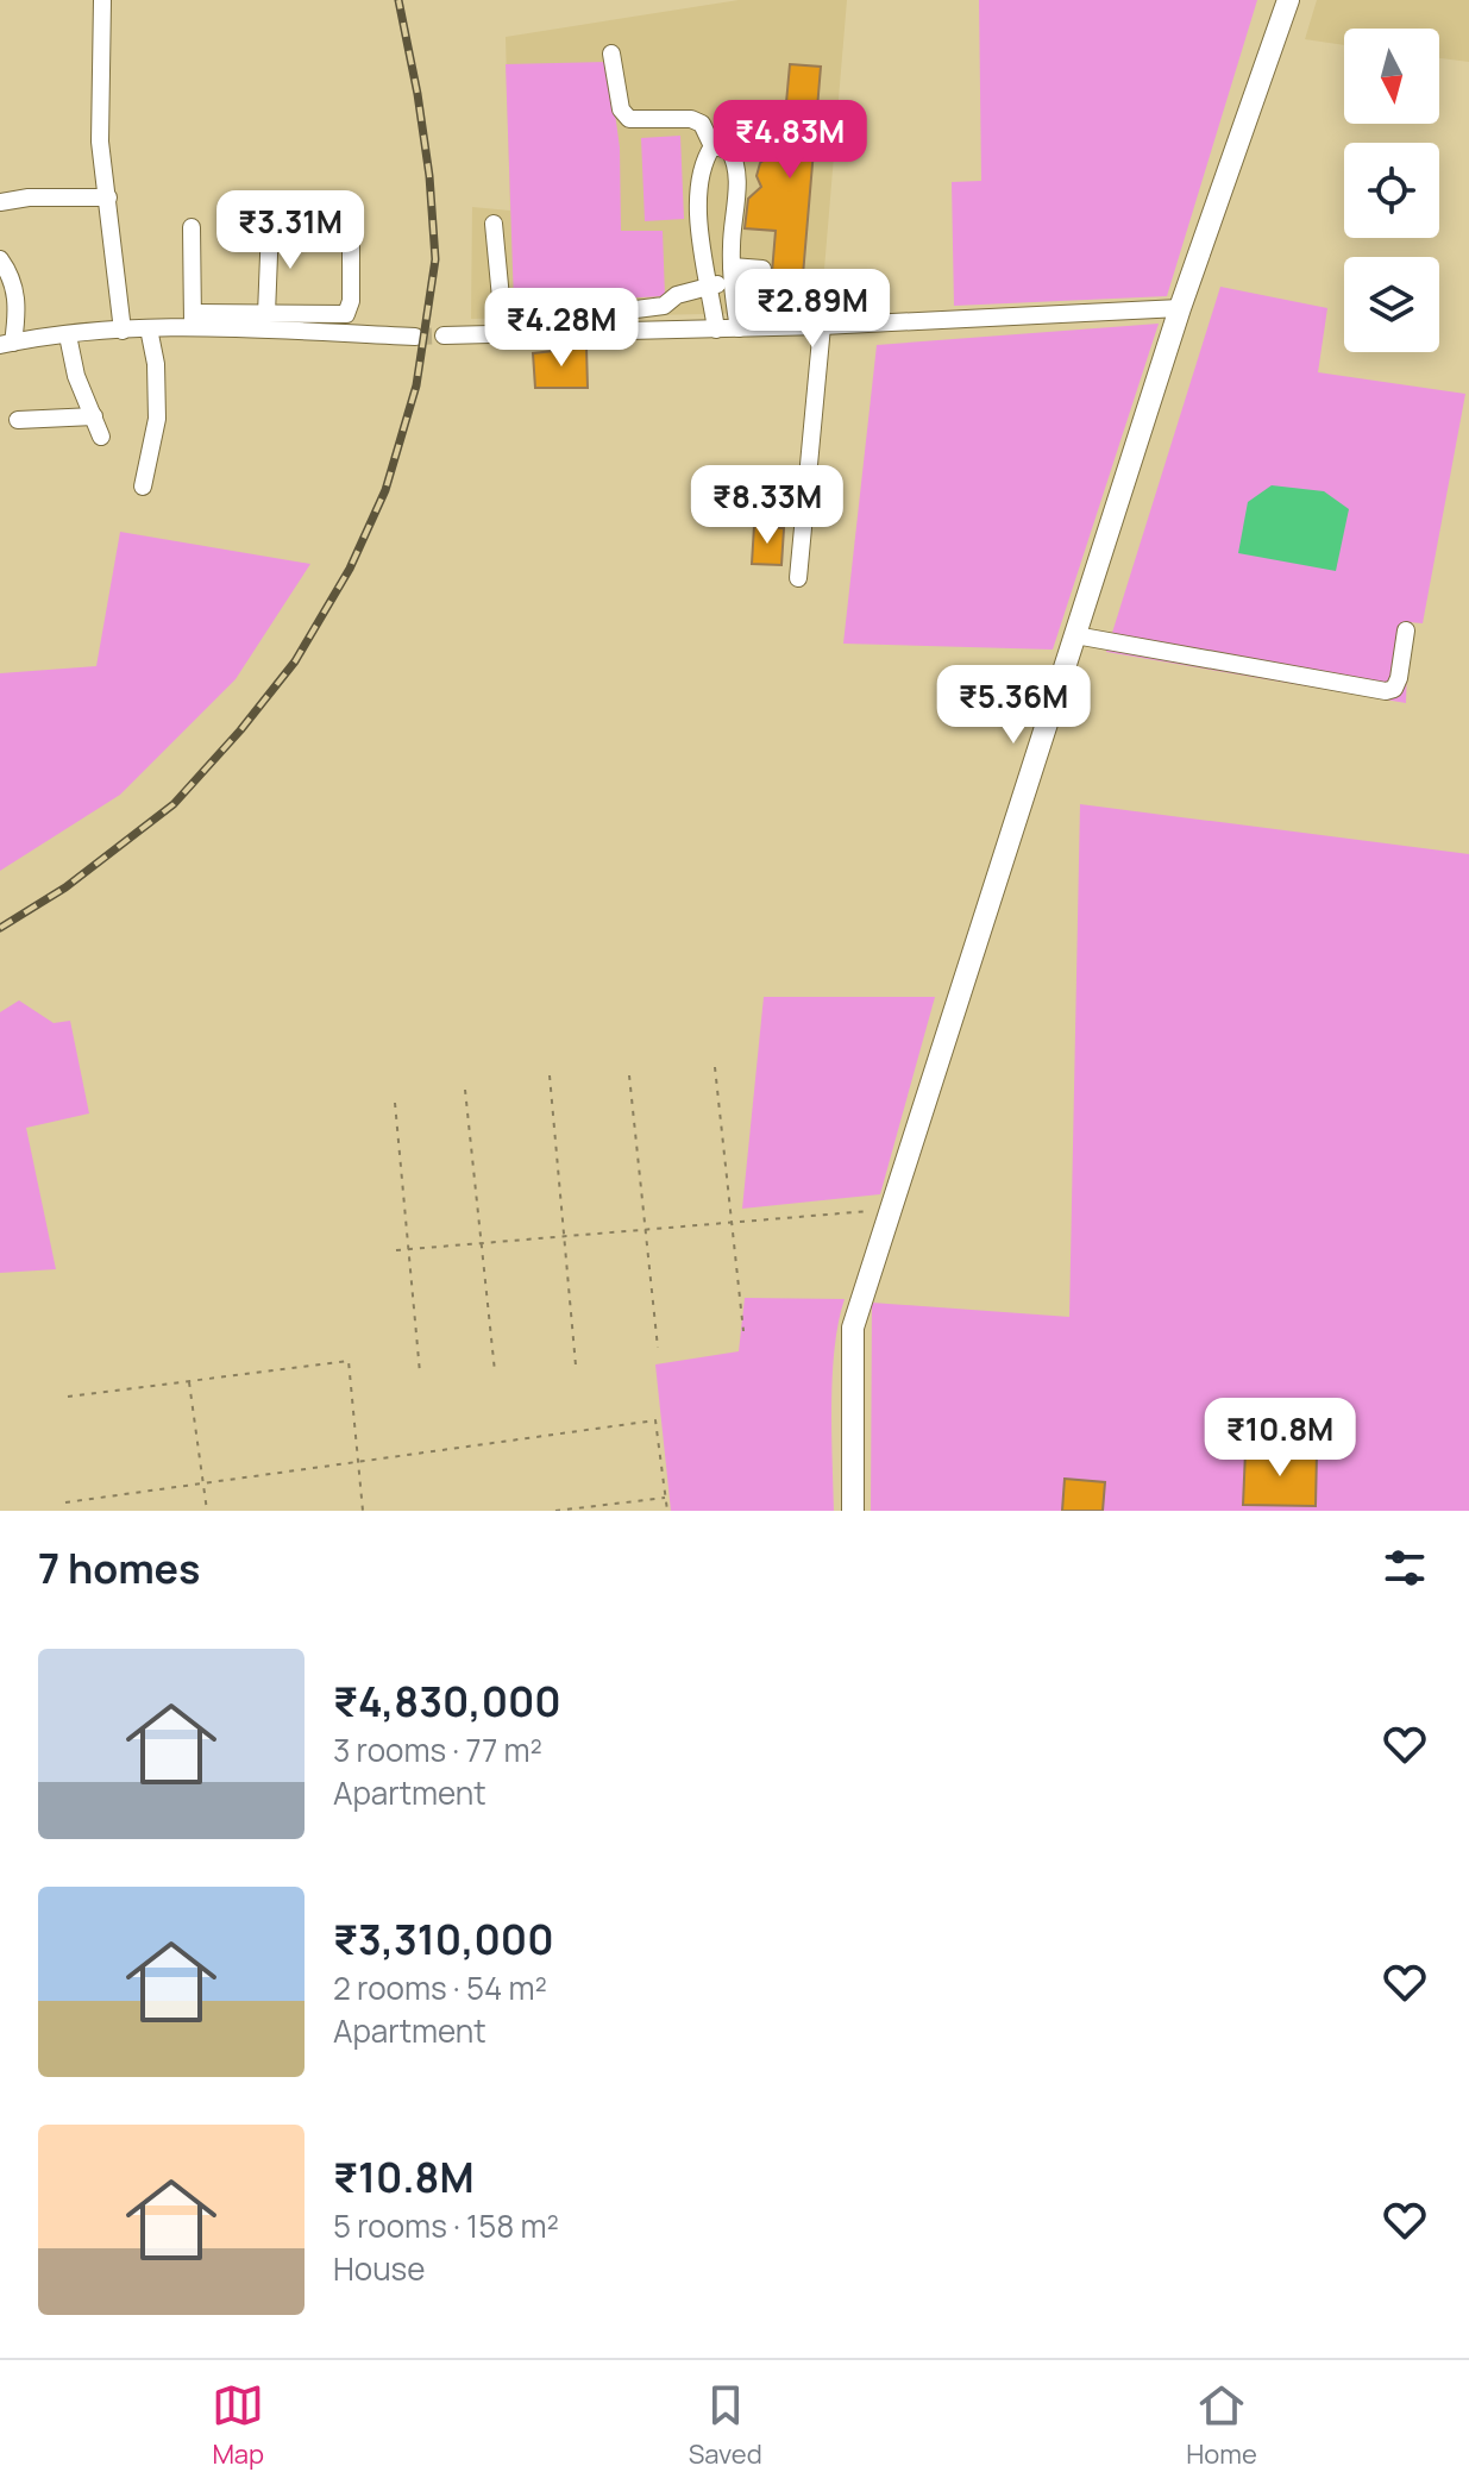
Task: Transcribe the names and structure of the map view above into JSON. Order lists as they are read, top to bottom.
{
  "north": "bottom",
  "page": {
    "price": [
      "₹4.83M",
      "₹3.31M",
      "₹2.89M",
      "₹4.28M",
      "₹8.33M",
      "₹5.36M",
      "₹10.8M"
    ],
    "heading": "7 homes",
    "list": [
      {
        "name": "₹4,830,000",
        "note": "3 rooms · 77 m² · Apartment"
      },
      {
        "name": "₹3,310,000",
        "note": "2 rooms · 54 m² · Apartment"
      },
      {
        "name": "₹10.8M",
        "note": "5 rooms · 158 m² · House"
      }
    ],
    "tabs": ["Map", "Saved", "Home"]
  }
}
